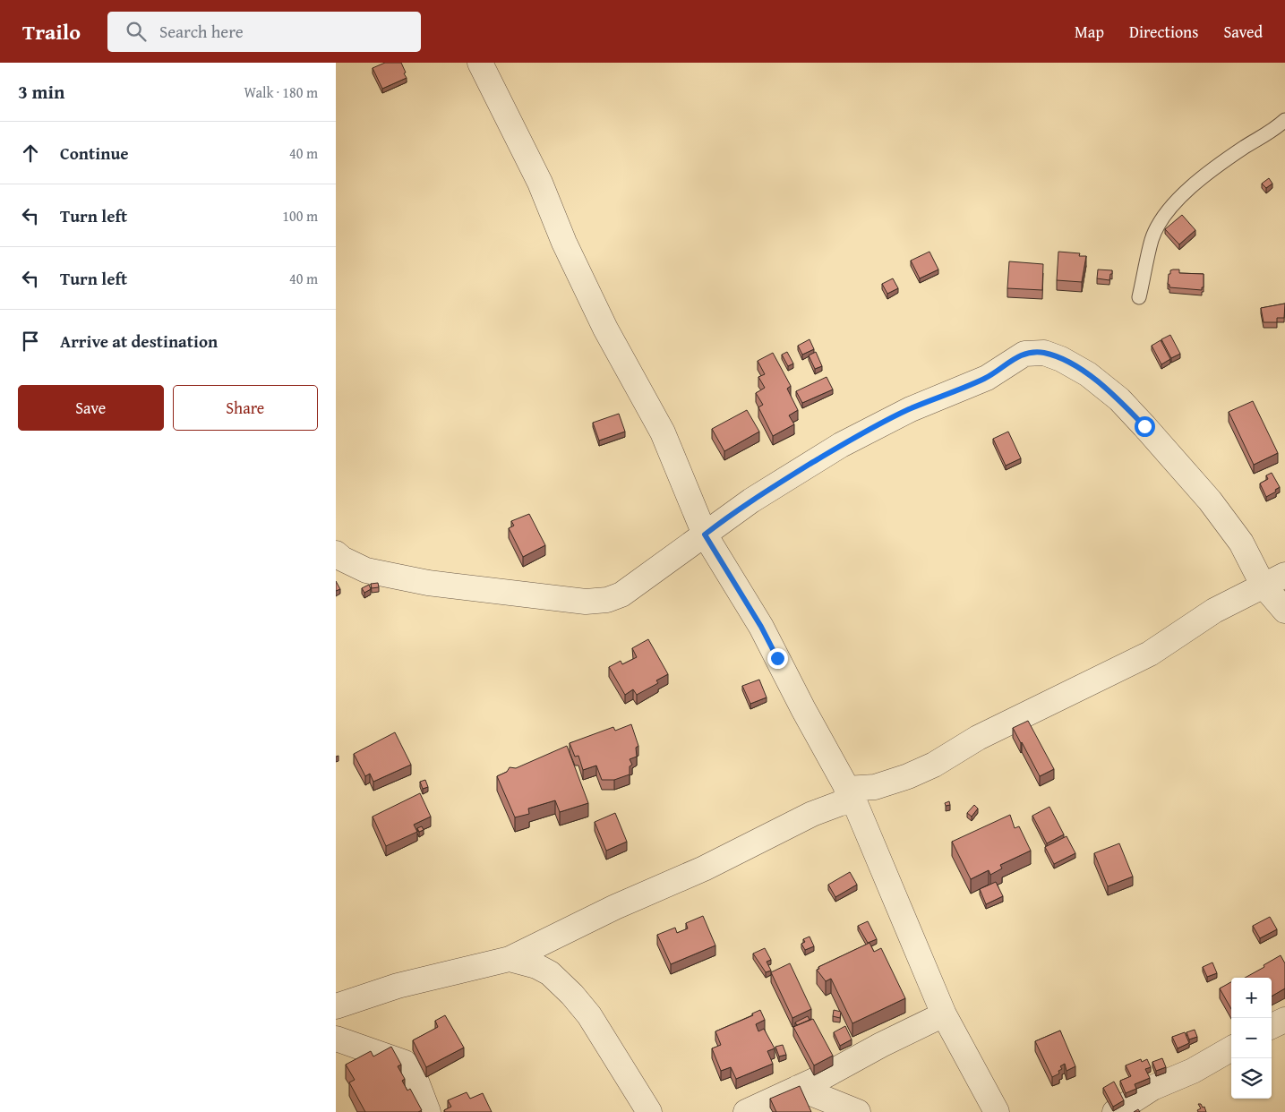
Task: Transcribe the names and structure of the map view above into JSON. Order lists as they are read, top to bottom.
{
  "page": {
    "header": "Trailo",
    "search": "Search here",
    "nav": ["Map", "Directions", "Saved"],
    "heading": ["3 min", "Walk · 180 m"],
    "list": [
      ["Continue", "40 m"],
      ["Turn left", "100 m"],
      ["Turn left", "40 m"],
      "Arrive at destination"
    ],
    "buttons": ["Save", "Share"],
    "map_buttons": ["+", "−"]
  }
}
